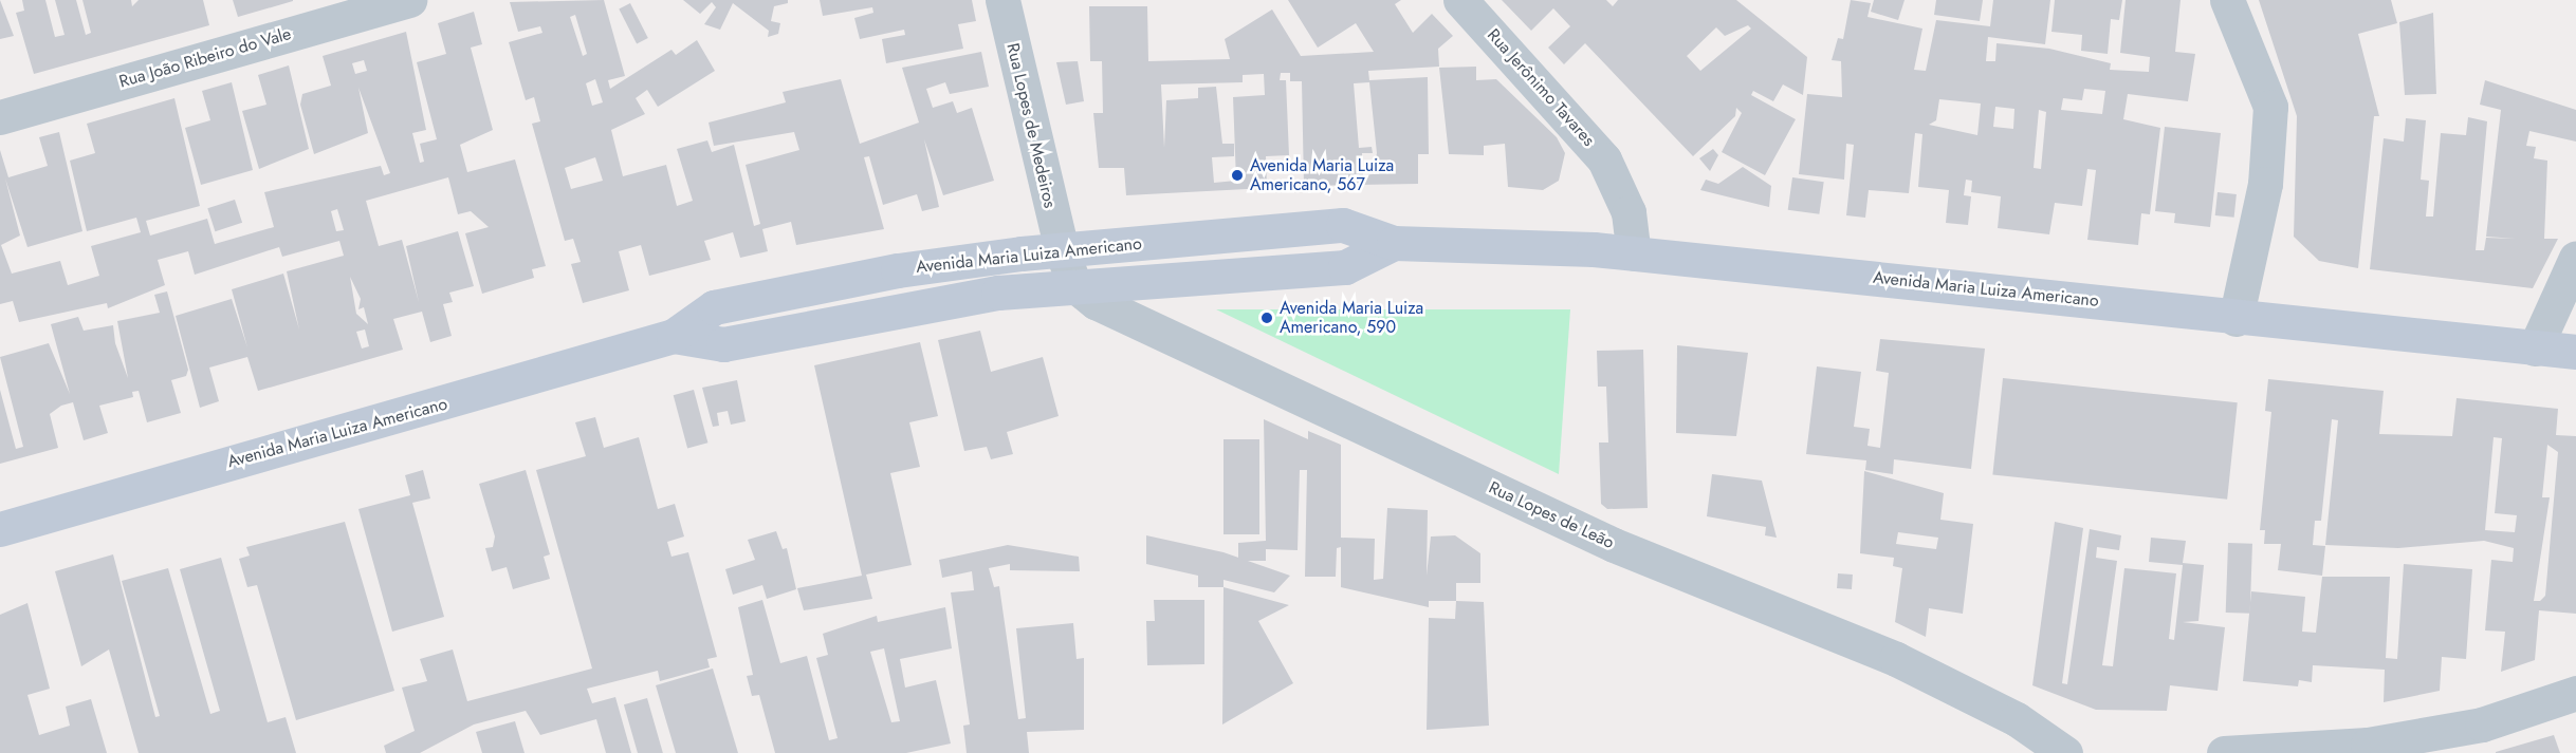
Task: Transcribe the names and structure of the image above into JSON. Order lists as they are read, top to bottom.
{
  "streets": {
    "main road": ["Avenida Maria Luiza Americano"],
    "street": [
      "Rua João Ribeiro do Vale",
      "Rua Jerônimo Tavares",
      "Rua Lopes de Medeiros",
      "Rua Lopes de Leão"
    ]
  },
  "crossings": [
    ["Rua Jerônimo Tavares", "Avenida Maria Luiza Americano"],
    ["Rua Lopes de Medeiros", "Avenida Maria Luiza Americano"],
    ["Avenida Maria Luiza Americano", "Rua Lopes de Leão"]
  ],
  "places": ["Avenida Maria Luiza Americano, 567", "Avenida Maria Luiza Americano, 590"]
}
